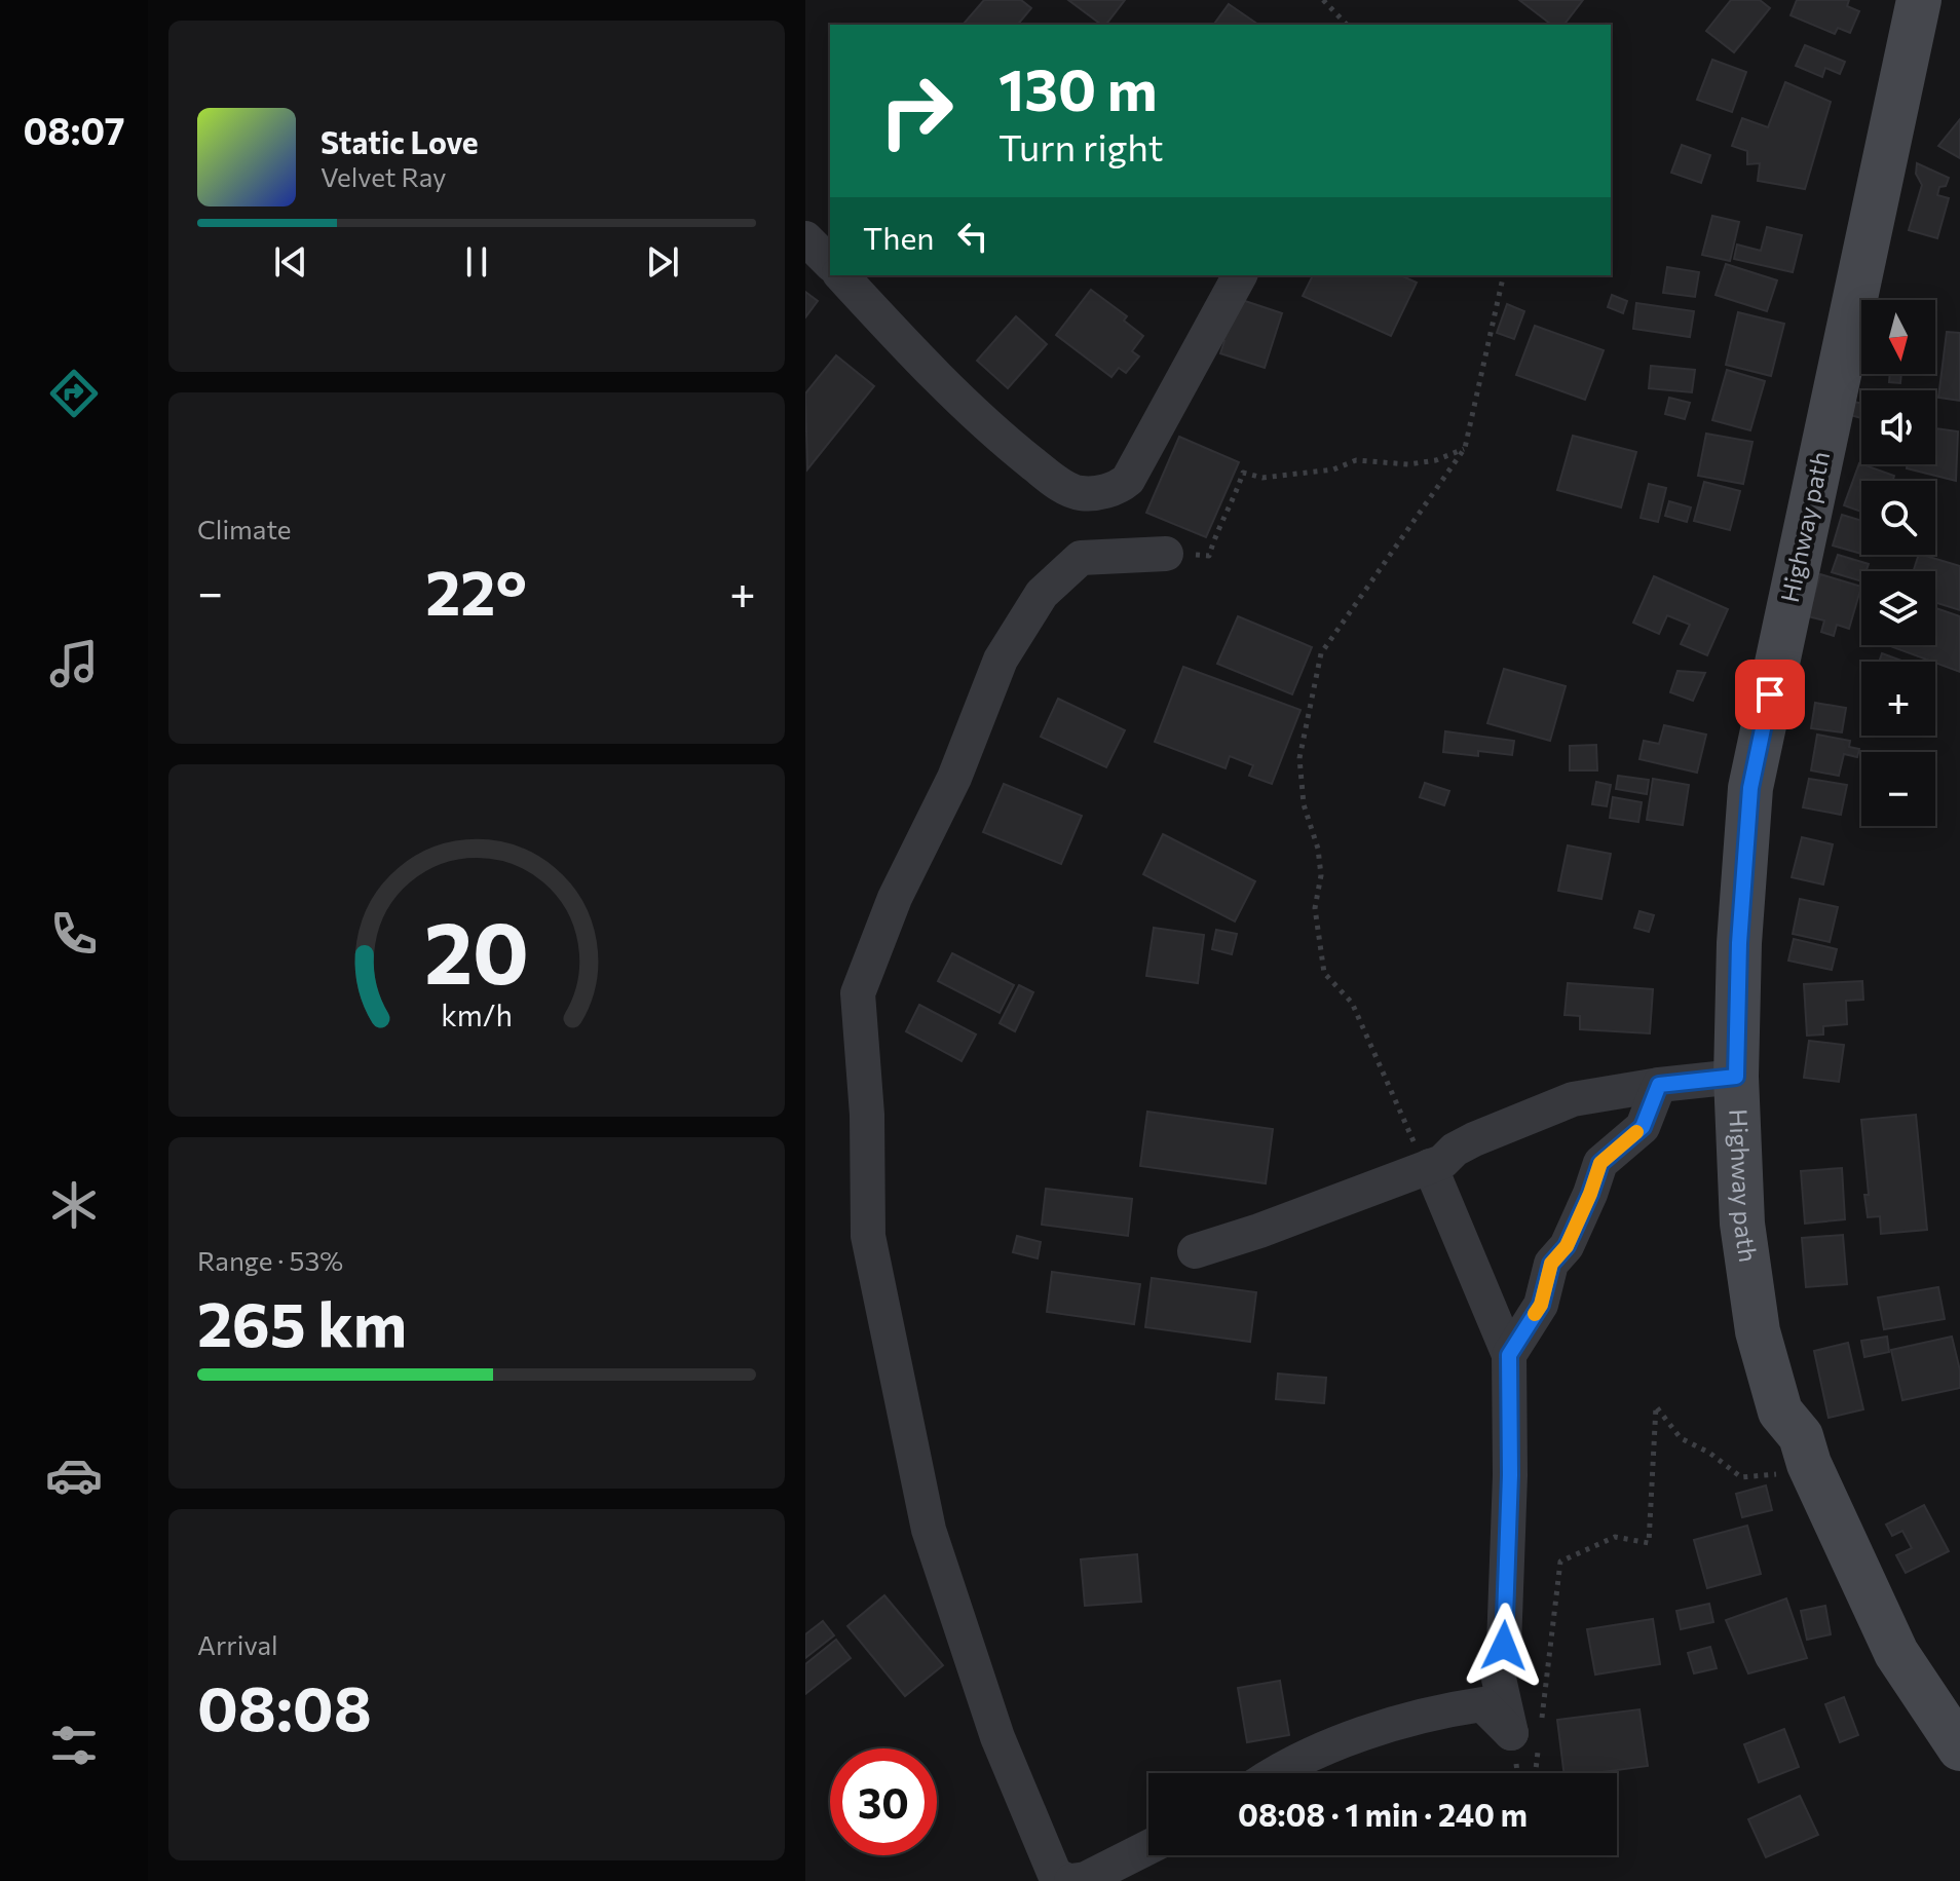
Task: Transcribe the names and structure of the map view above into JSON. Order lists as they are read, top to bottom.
{
  "streets": {
    "street": ["Highway path"]
  },
  "north": "bottom",
  "page": {
    "tabs": "08:07",
    "turn": ["130 m", "Turn right"],
    "song": ["Static Love", "Velvet Ray"],
    "then": "Then",
    "map_buttons": ["+", "−"],
    "tile": [
      "Climate",
      ["Range · 53%", "265 km"],
      ["Arrival", "08:08"]
    ],
    "heat": ["−", "22°", "+"],
    "limit": "30",
    "trip": "08:08 · 1 min · 240 m",
    "gauge": ["20", "km/h"]
  }
}
